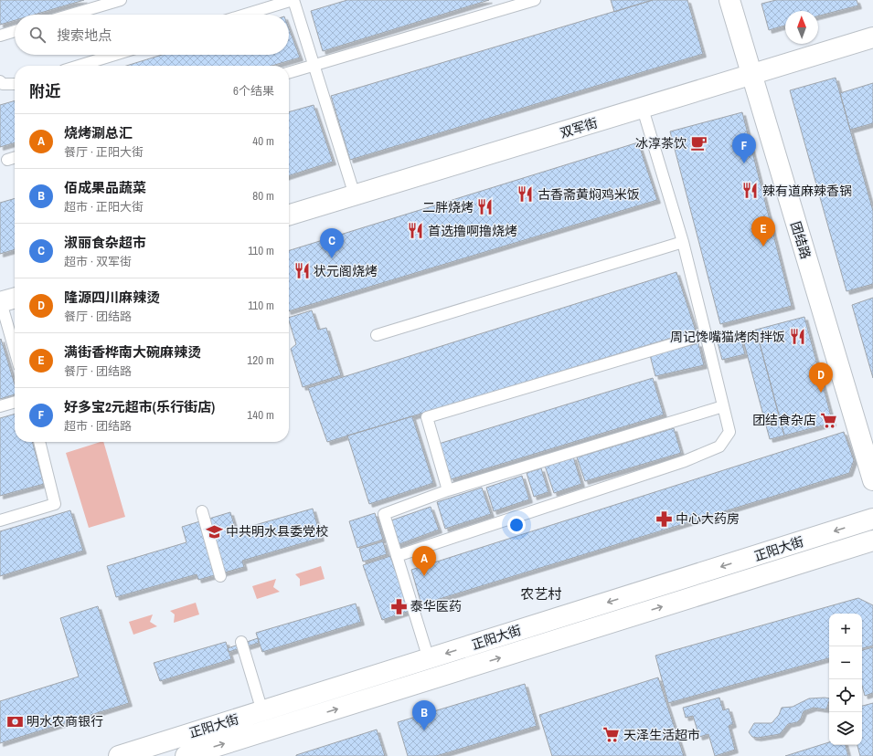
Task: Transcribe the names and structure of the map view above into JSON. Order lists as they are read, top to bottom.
{
  "streets": {
    "main road": ["双军街", "团结路", "正阳大街"]
  },
  "crossings": [
    ["双军街", "团结路"]
  ],
  "districts": ["农艺村"],
  "places": {
    "cafe": ["冰淳茶饮"],
    "restaurant": [
      "辣有道麻辣香锅",
      "古香斋黄焖鸡米饭",
      "二胖烧烤",
      "首选撸啊撸烧烤",
      "状元阁烧烤",
      "周记馋嘴猫烤肉拌饭"
    ],
    "supermarket": ["团结食杂店", "天泽生活超市"],
    "pharmacy": ["中心大药房", "泰华医药"],
    "school or university": ["中共明水县委党校"],
    "bank": ["明水农商银行"]
  },
  "north": "top",
  "page": {
    "search": "搜索地点",
    "heading": ["附近", "6个结果"],
    "list": [
      {
        "mark": "A",
        "name": "烧烤涮总汇",
        "note": "餐厅 · 正阳大街",
        "value": "40 m"
      },
      {
        "mark": "B",
        "name": "佰成果品蔬菜",
        "note": "超市 · 正阳大街",
        "value": "80 m"
      },
      {
        "mark": "C",
        "name": "淑丽食杂超市",
        "note": "超市 · 双军街",
        "value": "110 m"
      },
      {
        "mark": "D",
        "name": "隆源四川麻辣烫",
        "note": "餐厅 · 团结路",
        "value": "110 m"
      },
      {
        "mark": "E",
        "name": "满街香桦南大碗麻辣烫",
        "note": "餐厅 · 团结路",
        "value": "120 m"
      },
      {
        "mark": "F",
        "name": "好多宝2元超市(乐行街店)",
        "note": "超市 · 团结路",
        "value": "140 m"
      }
    ],
    "pins": [
      "F",
      "E",
      "C",
      "D",
      "A",
      "B"
    ],
    "map_buttons": ["+", "−"]
  }
}
